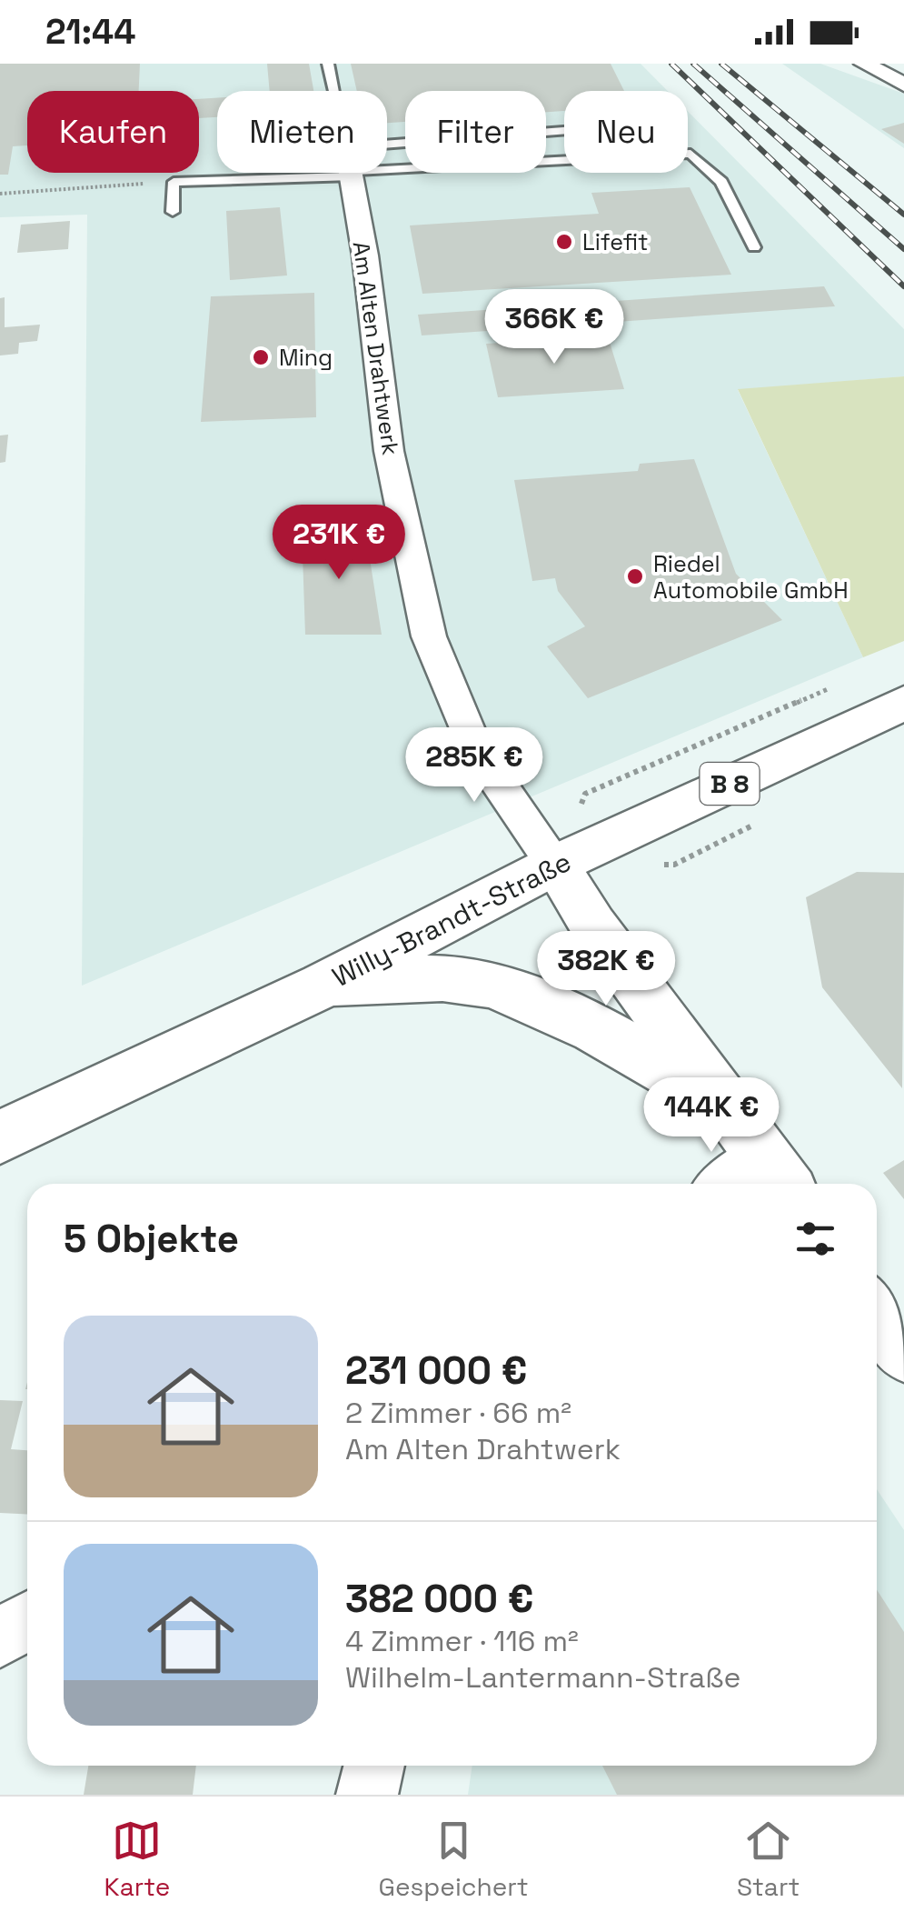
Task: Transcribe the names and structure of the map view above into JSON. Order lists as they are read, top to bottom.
{
  "streets": {
    "main road": ["B 8", "Willy-Brandt-Straße"],
    "street": ["Am Alten Drahtwerk"]
  },
  "crossings": [
    ["Am Alten Drahtwerk", "Willy-Brandt-Straße"]
  ],
  "places": ["Lifefit", "Ming", "Riedel Automobile GmbH"],
  "page": {
    "status": "21:44",
    "chip": [
      "Kaufen",
      "Mieten",
      "Filter",
      "Neu"
    ],
    "price": [
      "366K €",
      "231K €",
      "285K €",
      "382K €",
      "144K €"
    ],
    "heading": "5 Objekte",
    "list": [
      {
        "name": "231 000 €",
        "note": "2 Zimmer · 66 m² · Am Alten Drahtwerk"
      },
      {
        "name": "382 000 €",
        "note": "4 Zimmer · 116 m² · Wilhelm-Lantermann-Straße"
      }
    ],
    "tabs": ["Karte", "Gespeichert", "Start"]
  }
}
